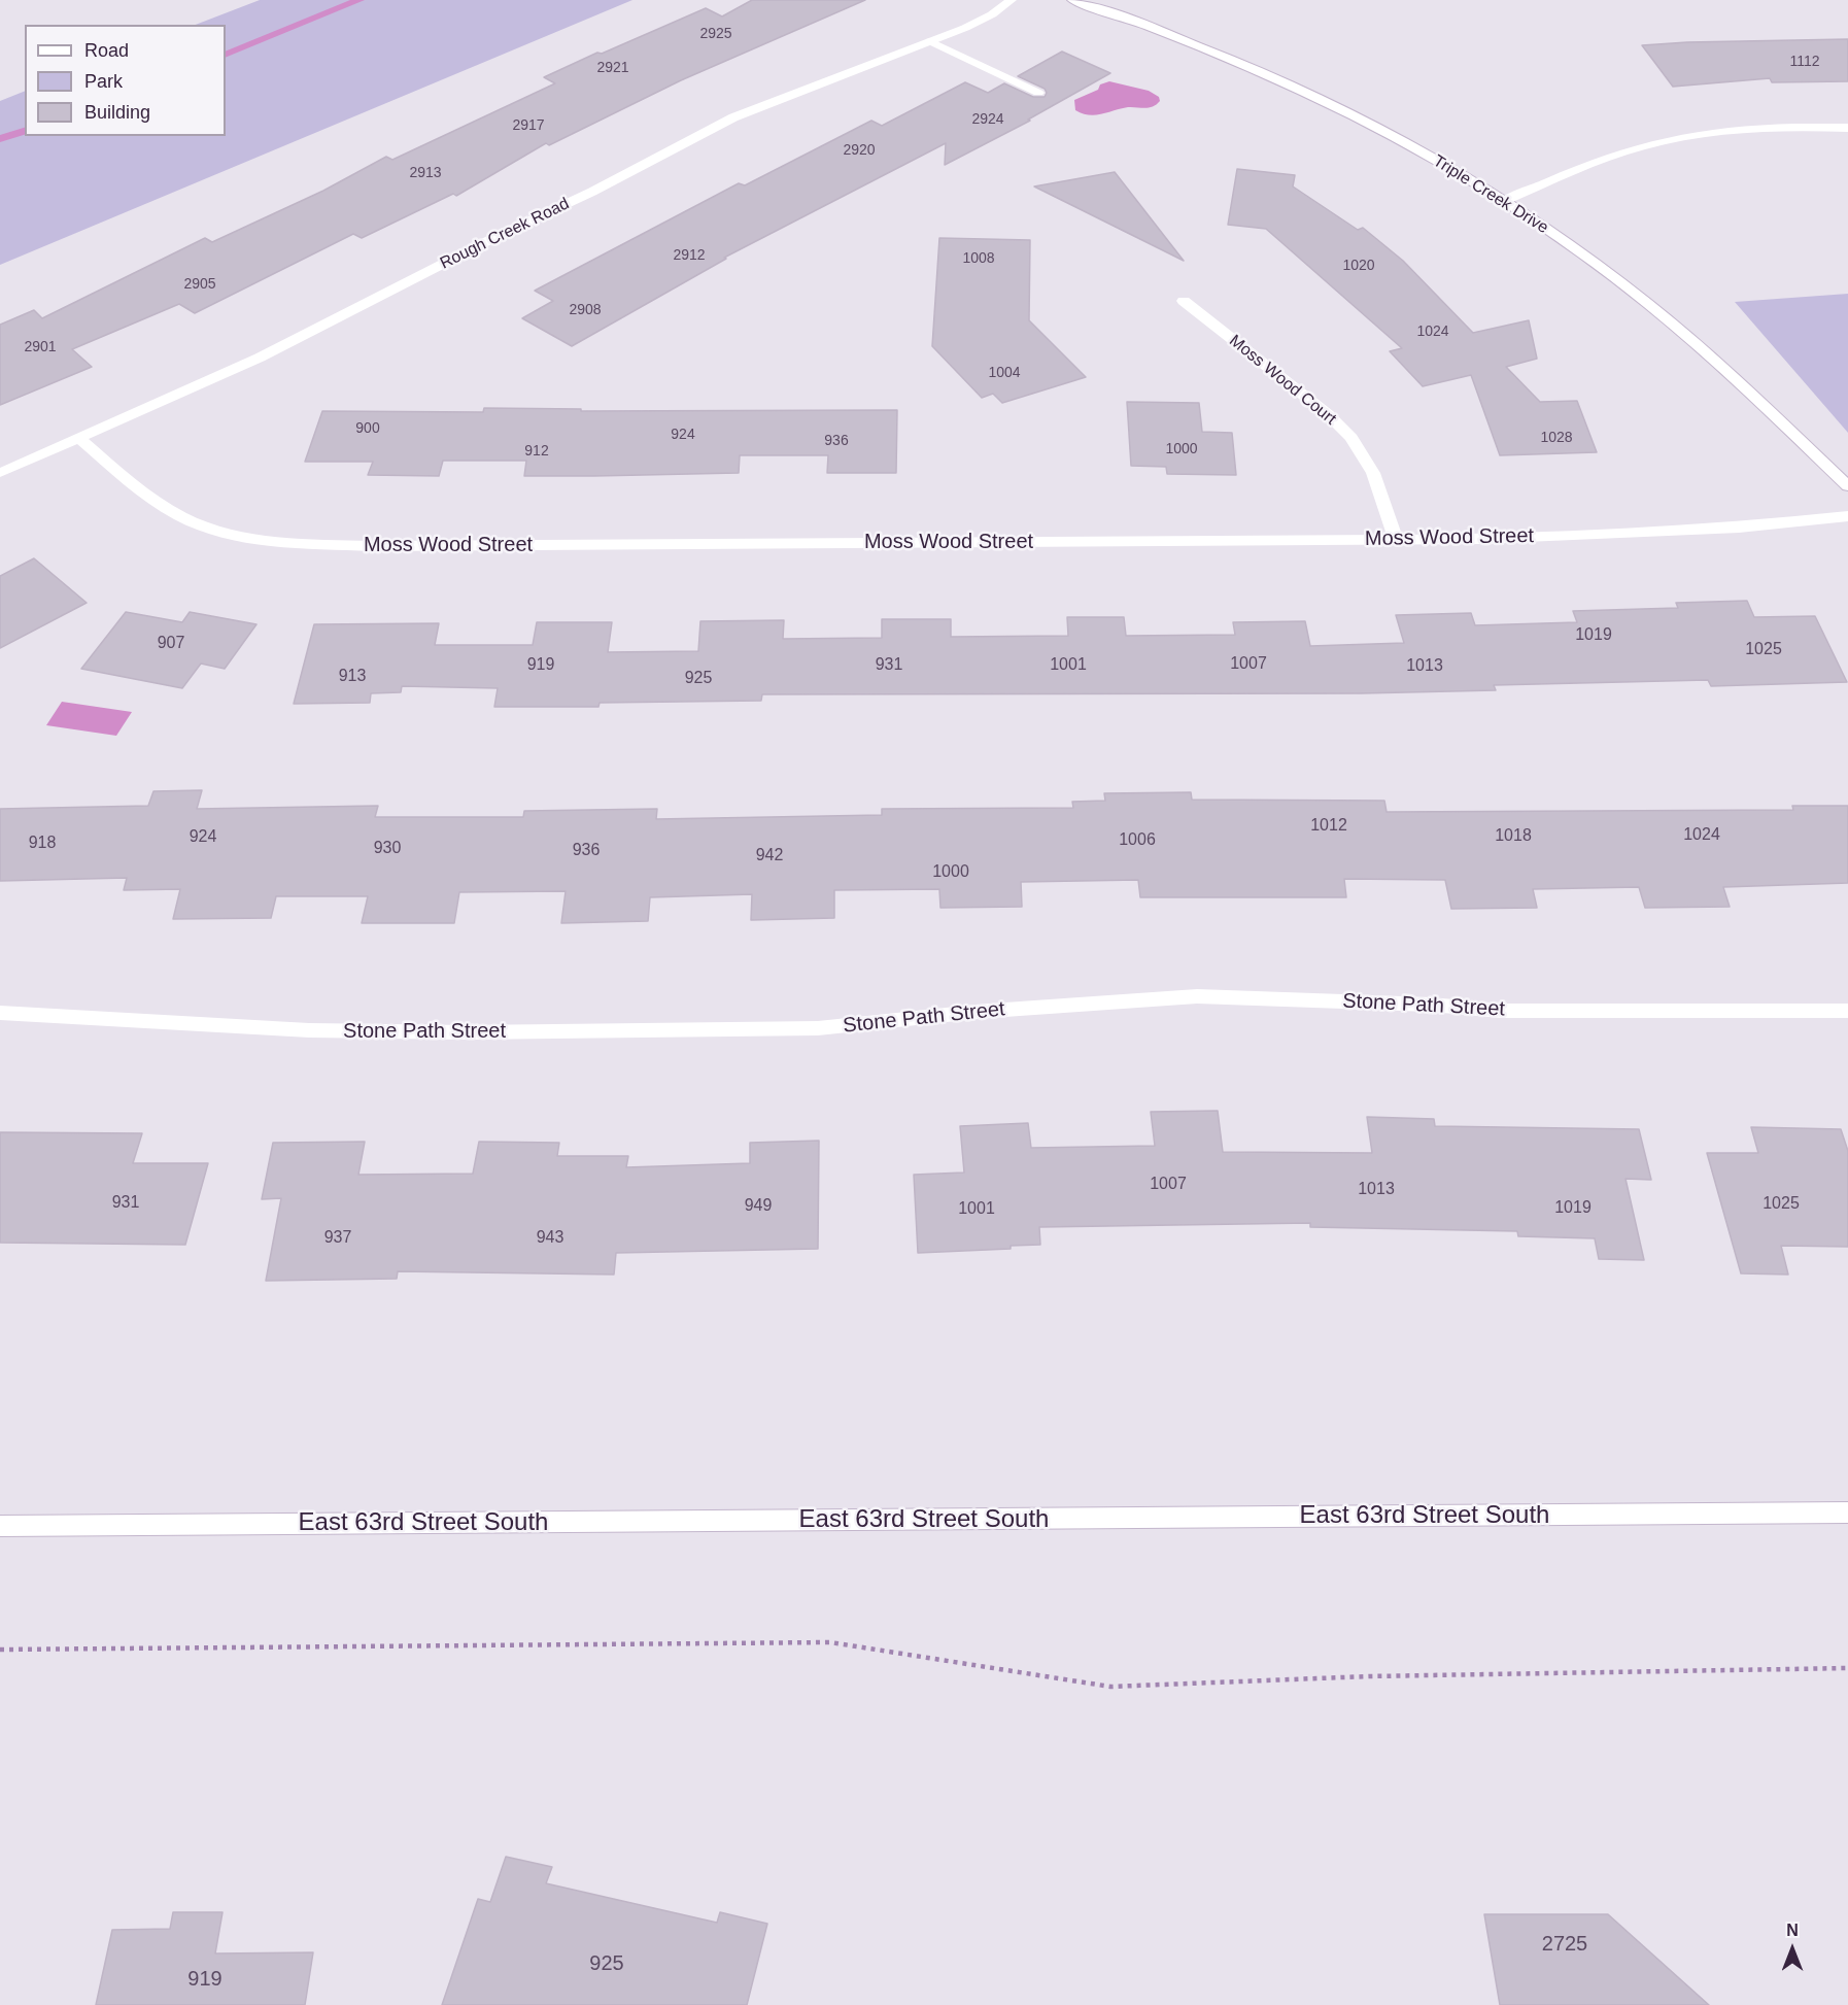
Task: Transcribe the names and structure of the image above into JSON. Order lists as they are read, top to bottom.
{
  "streets": {
    "street": [
      "Triple Creek Drive",
      "Rough Creek Road",
      "Moss Wood Court",
      "Moss Wood Street",
      "Stone Path Street",
      "East 63rd Street South"
    ]
  },
  "crossings": [
    ["Rough Creek Road", "Moss Wood Street"],
    ["Moss Wood Court", "Moss Wood Street"]
  ],
  "house_numbers": [
    "2925",
    "1112",
    "2921",
    "2924",
    "2917",
    "2920",
    "2913",
    "2912",
    "1008",
    "1020",
    "2905",
    "2908",
    "1024",
    "2901",
    "1004",
    "900",
    "924",
    "1028",
    "936",
    "1000",
    "912",
    "1019",
    "907",
    "1025",
    "1007",
    "919",
    "931",
    "1001",
    "1013",
    "913",
    "925",
    "1012",
    "1024",
    "1018",
    "924",
    "1006",
    "918",
    "930",
    "936",
    "942",
    "1000",
    "1007",
    "1013",
    "931",
    "1025",
    "949",
    "1019",
    "1001",
    "937",
    "943",
    "2725",
    "925",
    "919"
  ],
  "legend": ["Road", "Park", "Building"],
  "north": "top"
}
